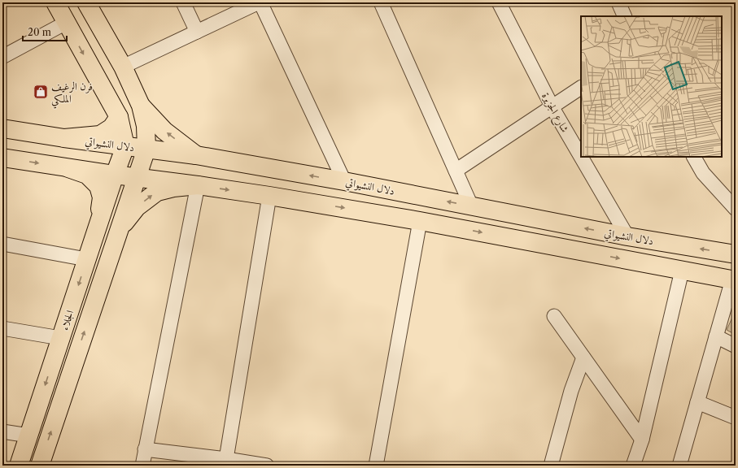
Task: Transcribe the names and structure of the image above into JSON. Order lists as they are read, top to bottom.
{
  "streets": {
    "main road": ["دلال النشيواتي", "الجلاء"],
    "street": ["شارع الجزيرة"]
  },
  "crossings": [
    ["شارع الجزيرة", "دلال النشيواتي"],
    ["دلال النشيواتي", "الجلاء"]
  ],
  "places": {
    "shop": ["فرن الرغيف الملكي"]
  },
  "scale_bar": "20 m"
}
